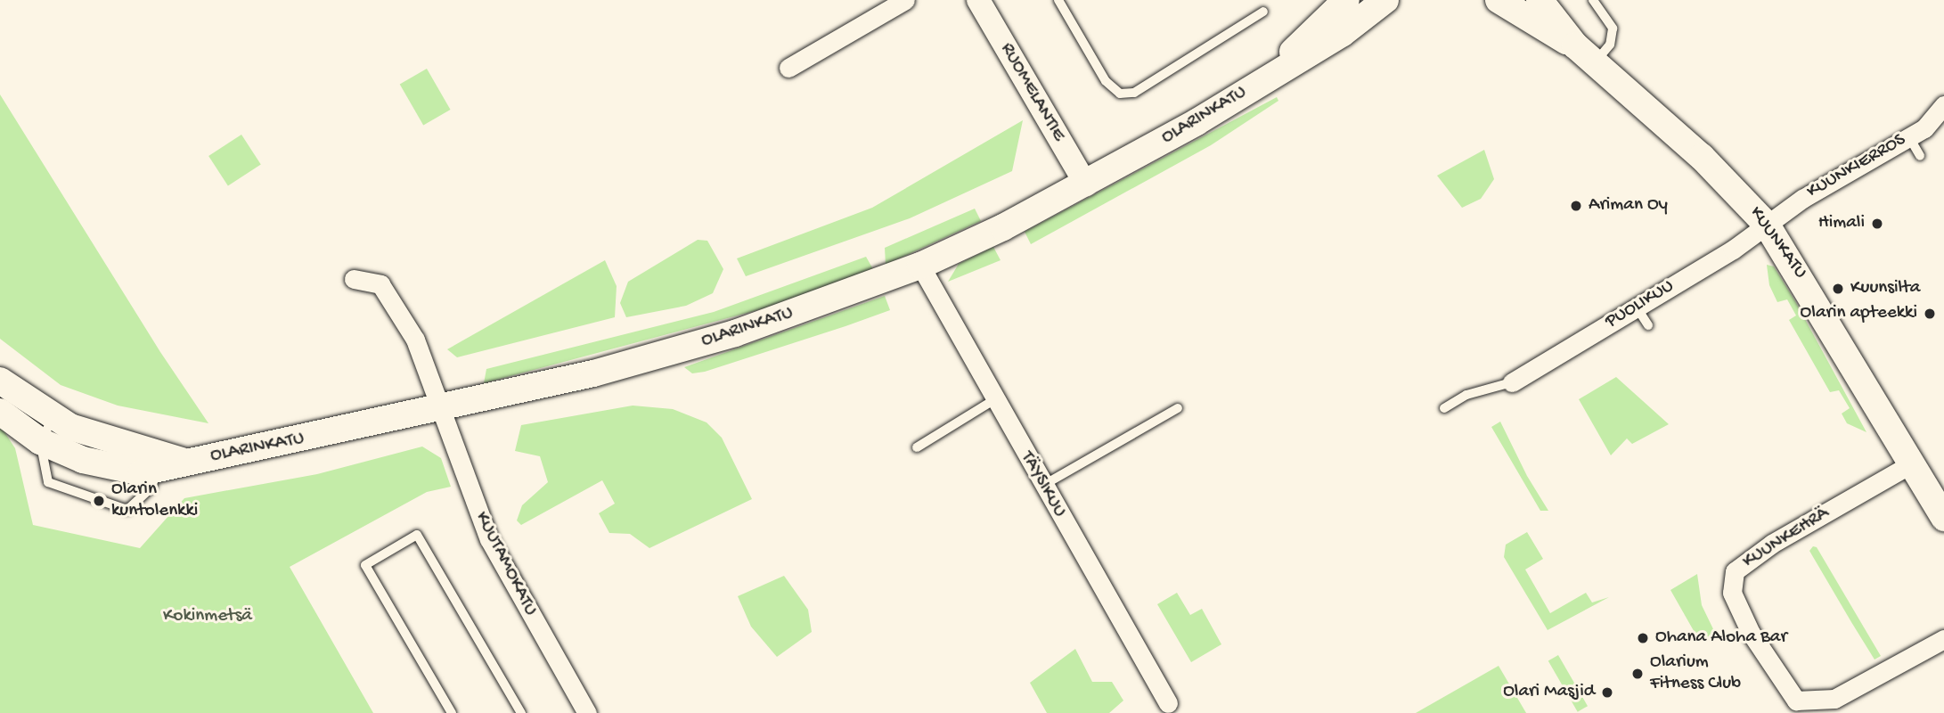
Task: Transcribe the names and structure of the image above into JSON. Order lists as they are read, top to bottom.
{
  "streets": {
    "main road": ["OLARINKATU", "KUUNKATU"],
    "street": [
      "RUOMELANTIE",
      "KUUNKIERROS",
      "PUOLIKUU",
      "TÄYSIKUU",
      "KUUNKEHRÄ",
      "KUUTAMOKATU"
    ]
  },
  "crossings": [
    ["RUOMELANTIE", "OLARINKATU"],
    ["OLARINKATU", "TÄYSIKUU"],
    ["OLARINKATU", "KUUTAMOKATU"],
    ["KUUNKIERROS", "KUUNKATU"],
    ["KUUNKIERROS", "PUOLIKUU"],
    ["KUUNKATU", "PUOLIKUU"],
    ["KUUNKATU", "KUUNKEHRÄ"]
  ],
  "parks": ["Kokinmetsä"],
  "places": [
    "Ariman Oy",
    "Himali",
    "Kuunsilta",
    "Olarin apteekki",
    "Olarin kuntolenkki",
    "Ohana Aloha Bar",
    "Olarium Fitness Club",
    "Olari Masjid"
  ]
}
